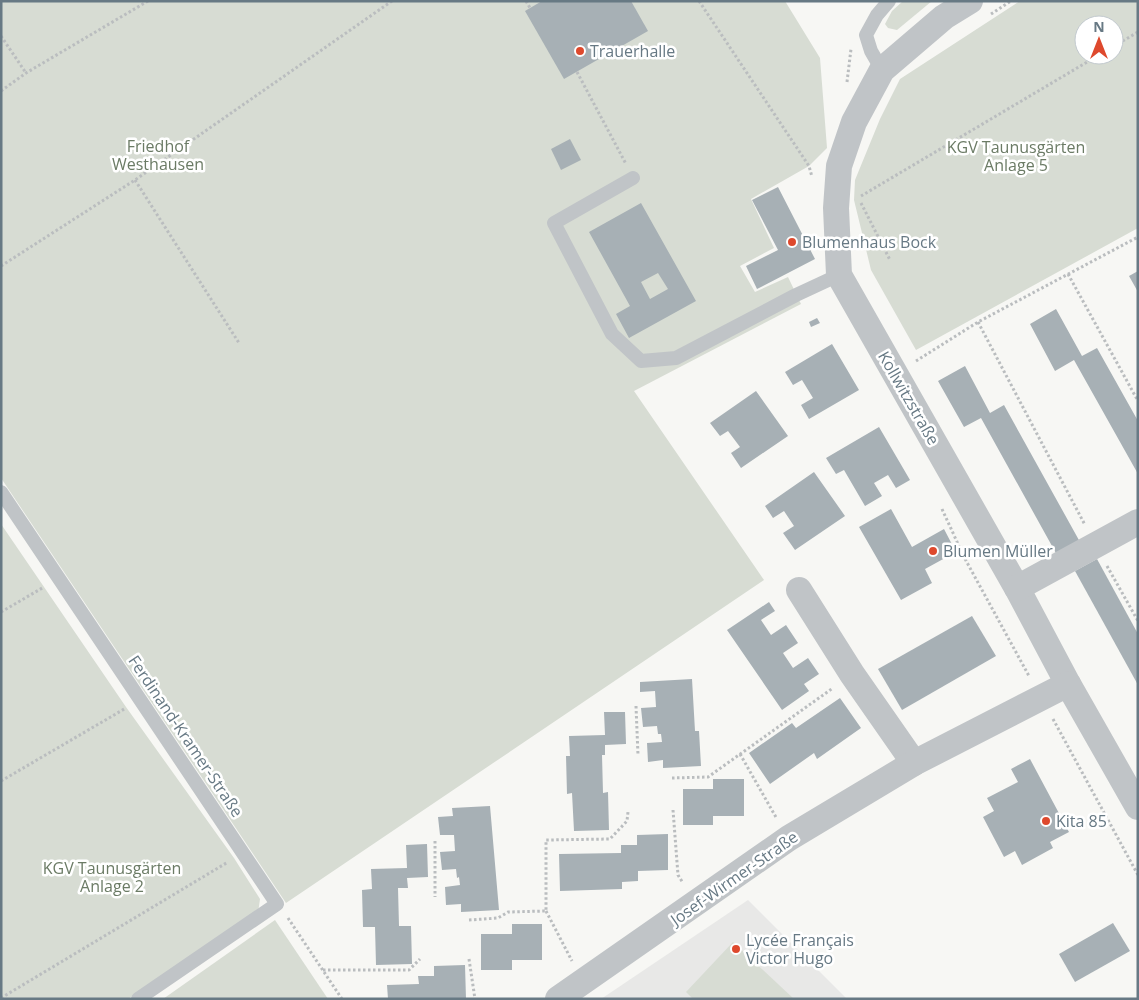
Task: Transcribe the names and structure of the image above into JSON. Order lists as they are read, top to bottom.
{
  "streets": {
    "street": ["Kollwitzstraße", "Josef-Wirmer-Straße"],
    "lane": ["Ferdinand-Kramer-Straße"]
  },
  "crossings": [
    ["Kollwitzstraße", "Josef-Wirmer-Straße"]
  ],
  "parks": ["Friedhof Westhausen", "KGV Taunusgärten Anlage 5", "KGV Taunusgärten Anlage 2"],
  "places": [
    "Trauerhalle",
    "Blumenhaus Bock",
    "Blumen Müller",
    "Kita 85",
    "Lycée Français Victor Hugo"
  ],
  "north": "top"
}
